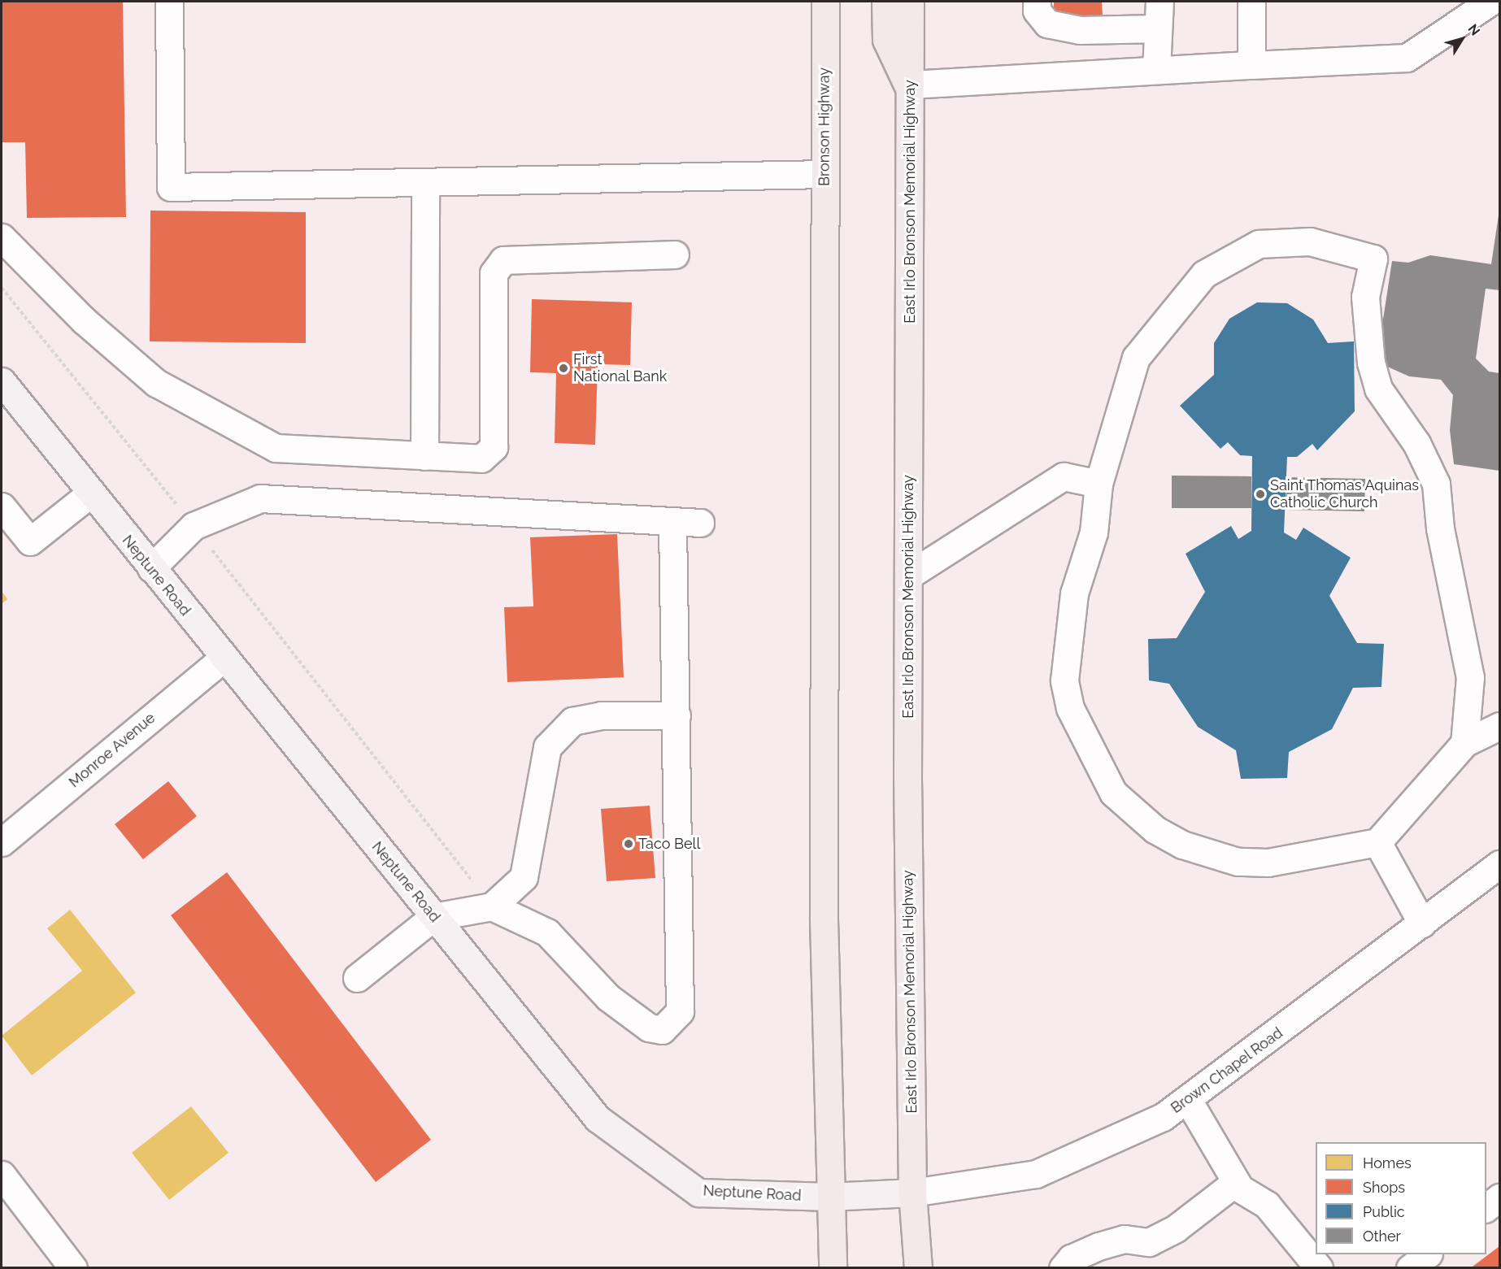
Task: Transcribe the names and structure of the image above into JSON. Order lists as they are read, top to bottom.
{
  "streets": {
    "highway": ["Bronson Highway", "East Irlo Bronson Memorial Highway"],
    "main road": ["Neptune Road"],
    "street": ["Monroe Avenue", "Brown Chapel Road"]
  },
  "crossings": [
    ["Bronson Highway", "Neptune Road"],
    ["East Irlo Bronson Memorial Highway", "Neptune Road"],
    ["East Irlo Bronson Memorial Highway", "Brown Chapel Road"],
    ["Neptune Road", "Monroe Avenue"],
    ["Neptune Road", "Brown Chapel Road"]
  ],
  "places": ["First National Bank", "Saint Thomas Aquinas Catholic Church", "Taco Bell"],
  "legend": [
    "Homes",
    "Shops",
    "Public",
    "Other"
  ],
  "north": "top right"
}
